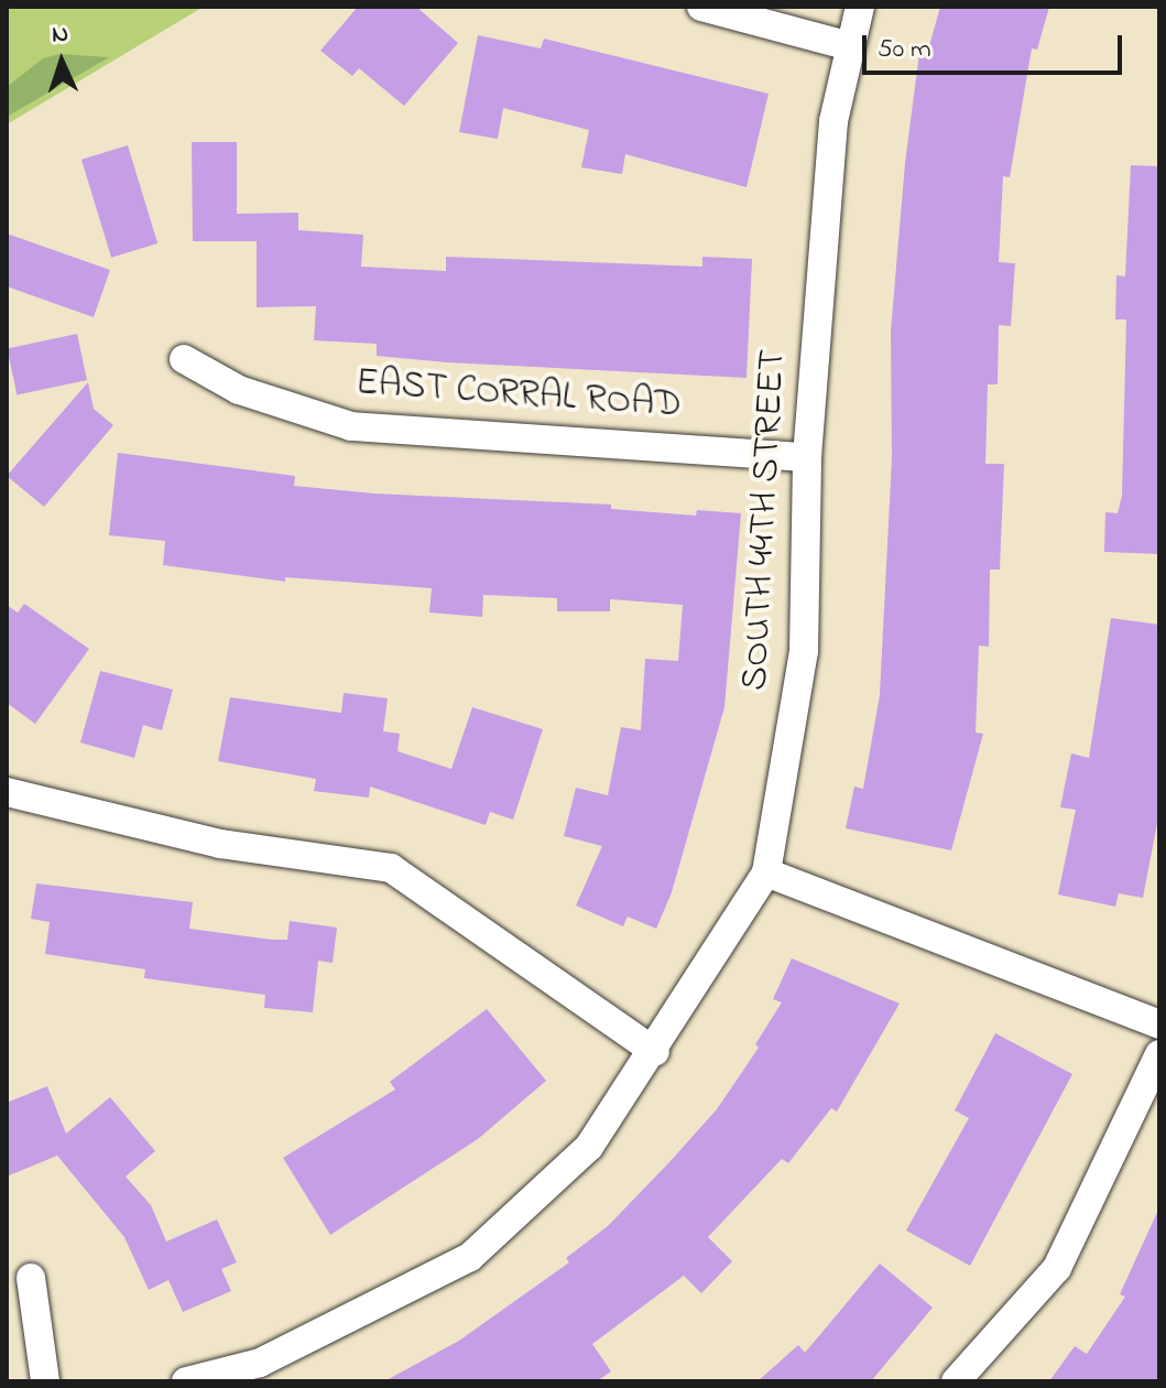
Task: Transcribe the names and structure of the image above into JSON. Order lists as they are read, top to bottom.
{
  "streets": {
    "street": ["EAST CORRAL ROAD", "SOUTH 44TH STREET"]
  },
  "crossings": [
    ["EAST CORRAL ROAD", "SOUTH 44TH STREET"]
  ],
  "scale_bar": "50 m",
  "north": "top"
}
